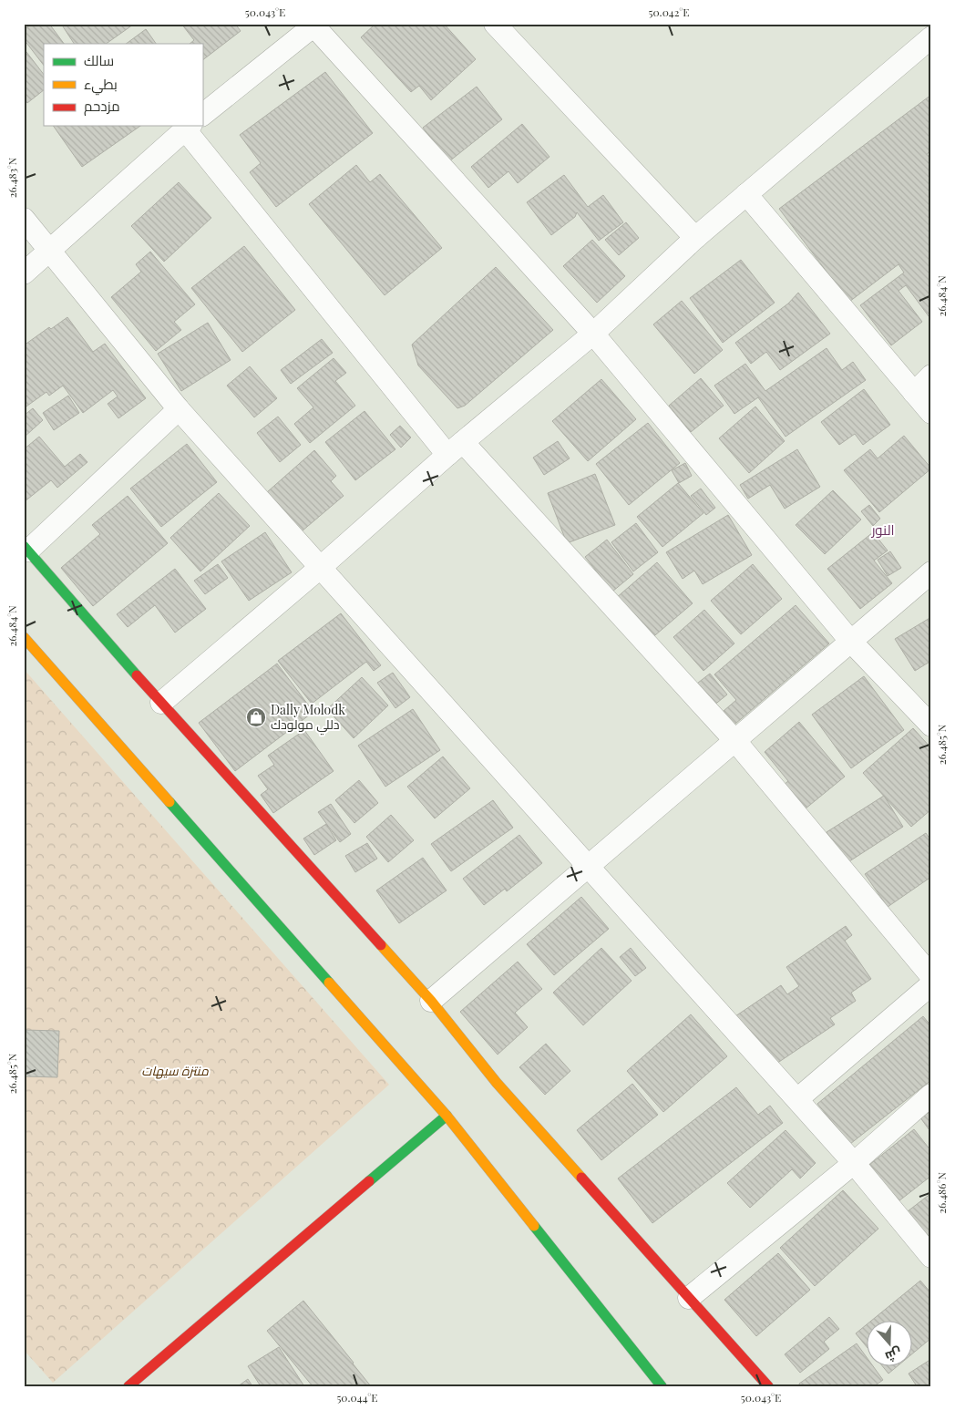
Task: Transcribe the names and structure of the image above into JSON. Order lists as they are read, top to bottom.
{
  "districts": ["النور"],
  "parks": ["منتزة سيهات"],
  "places": {
    "shop": ["Dally Molodk دللي مولودك"]
  },
  "legend": ["سالك", "بطيء", "مزدحم"],
  "north": "bottom",
  "coordinates": [
    "50.043°E",
    "50.042°E",
    "26.483°N",
    "26.484°N",
    "26.485°N",
    "26.486°N",
    "50.044°E"
  ]
}
